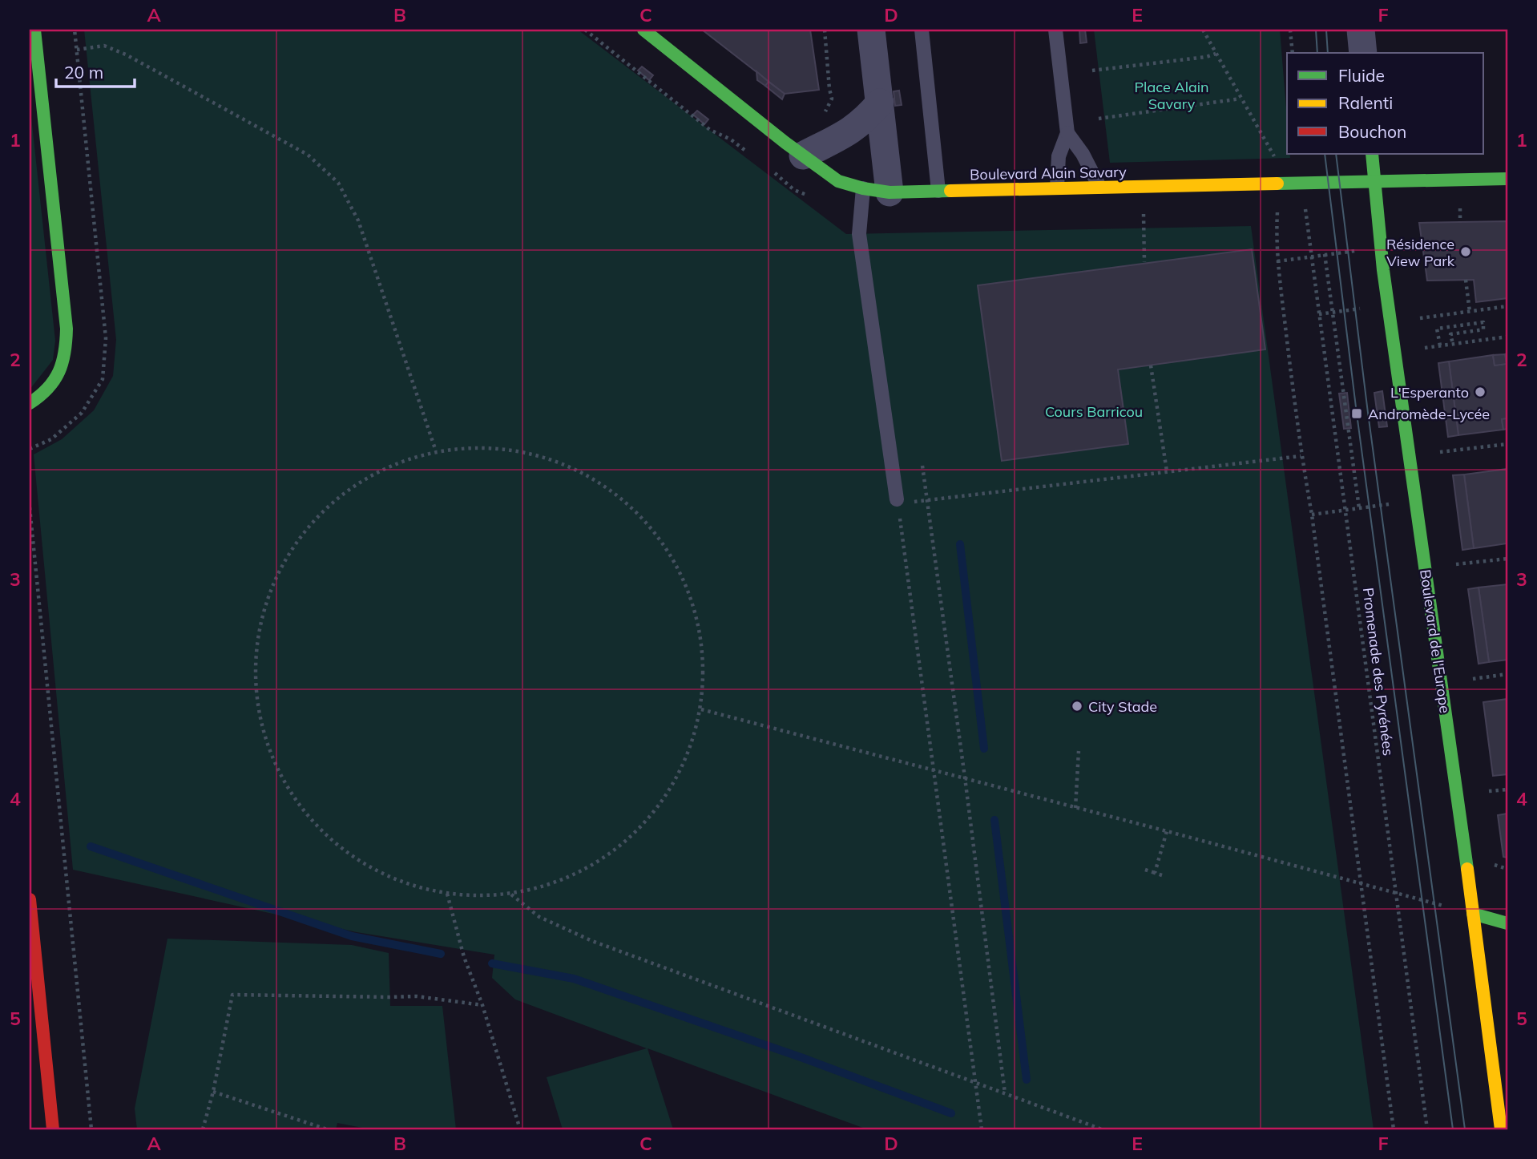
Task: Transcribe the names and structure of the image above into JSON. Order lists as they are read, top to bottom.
{
  "streets": {
    "street": ["Boulevard Alain Savary", "Boulevard de l'Europe"],
    "path": ["Promenade des Pyrénées"]
  },
  "crossings": [
    ["Boulevard Alain Savary", "Boulevard de l'Europe"]
  ],
  "parks": ["Place Alain Savary", "Cours Barricou"],
  "places": {
    "other": ["Résidence View Park", "L'Esperanto", "City Stade"],
    "transit": ["Andromède-Lycée"]
  },
  "legend": ["Fluide", "Ralenti", "Bouchon"],
  "scale_bar": "20 m",
  "grid": {
    "columns": [
      "A",
      "B",
      "C",
      "D",
      "E",
      "F"
    ],
    "rows": [
      "1",
      "2",
      "3",
      "4",
      "5"
    ]
  }
}
